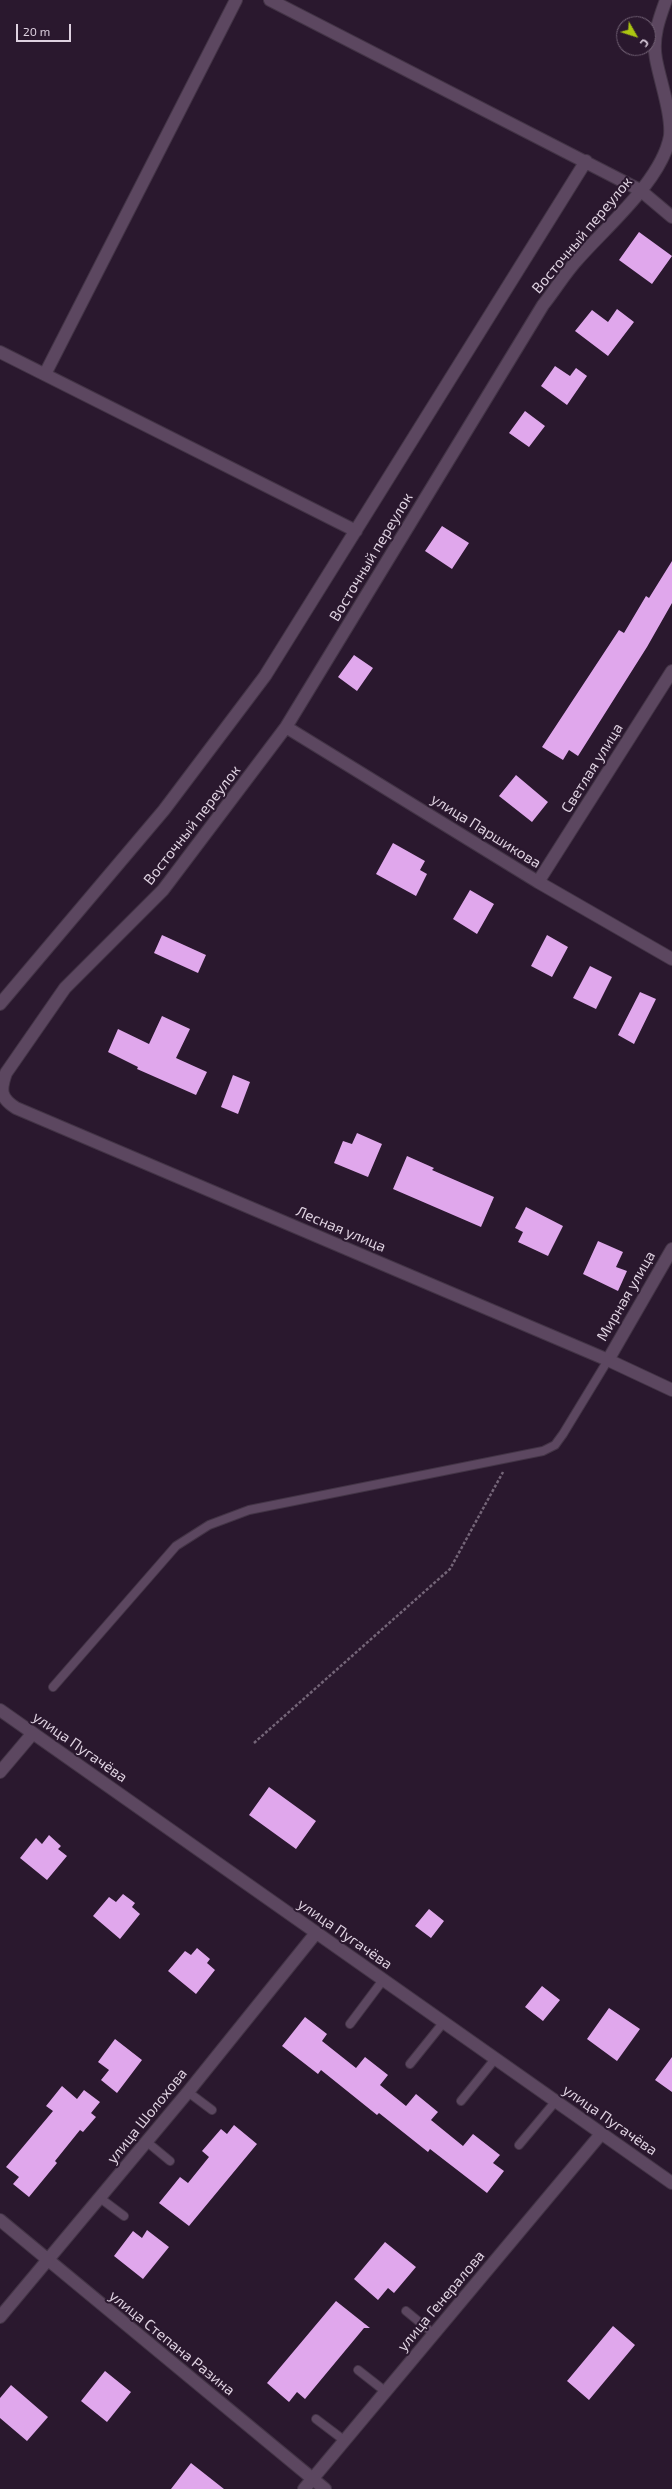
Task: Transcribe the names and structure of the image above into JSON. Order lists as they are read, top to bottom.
{
  "streets": {
    "street": [
      "Восточный переулок",
      "Светлая улица",
      "улица Паршикова",
      "Лесная улица",
      "Мирная улица",
      "улица Пугачёва",
      "улица Шолохова",
      "улица Генералова",
      "улица Степана Разина"
    ]
  },
  "crossings": [
    ["Восточный переулок", "улица Паршикова"],
    ["Восточный переулок", "Лесная улица"],
    ["Светлая улица", "улица Паршикова"],
    ["Лесная улица", "Мирная улица"],
    ["улица Пугачёва", "улица Шолохова"],
    ["улица Пугачёва", "улица Генералова"],
    ["улица Шолохова", "улица Степана Разина"],
    ["улица Генералова", "улица Степана Разина"]
  ],
  "scale_bar": "20 m",
  "north": "bottom right"
}
